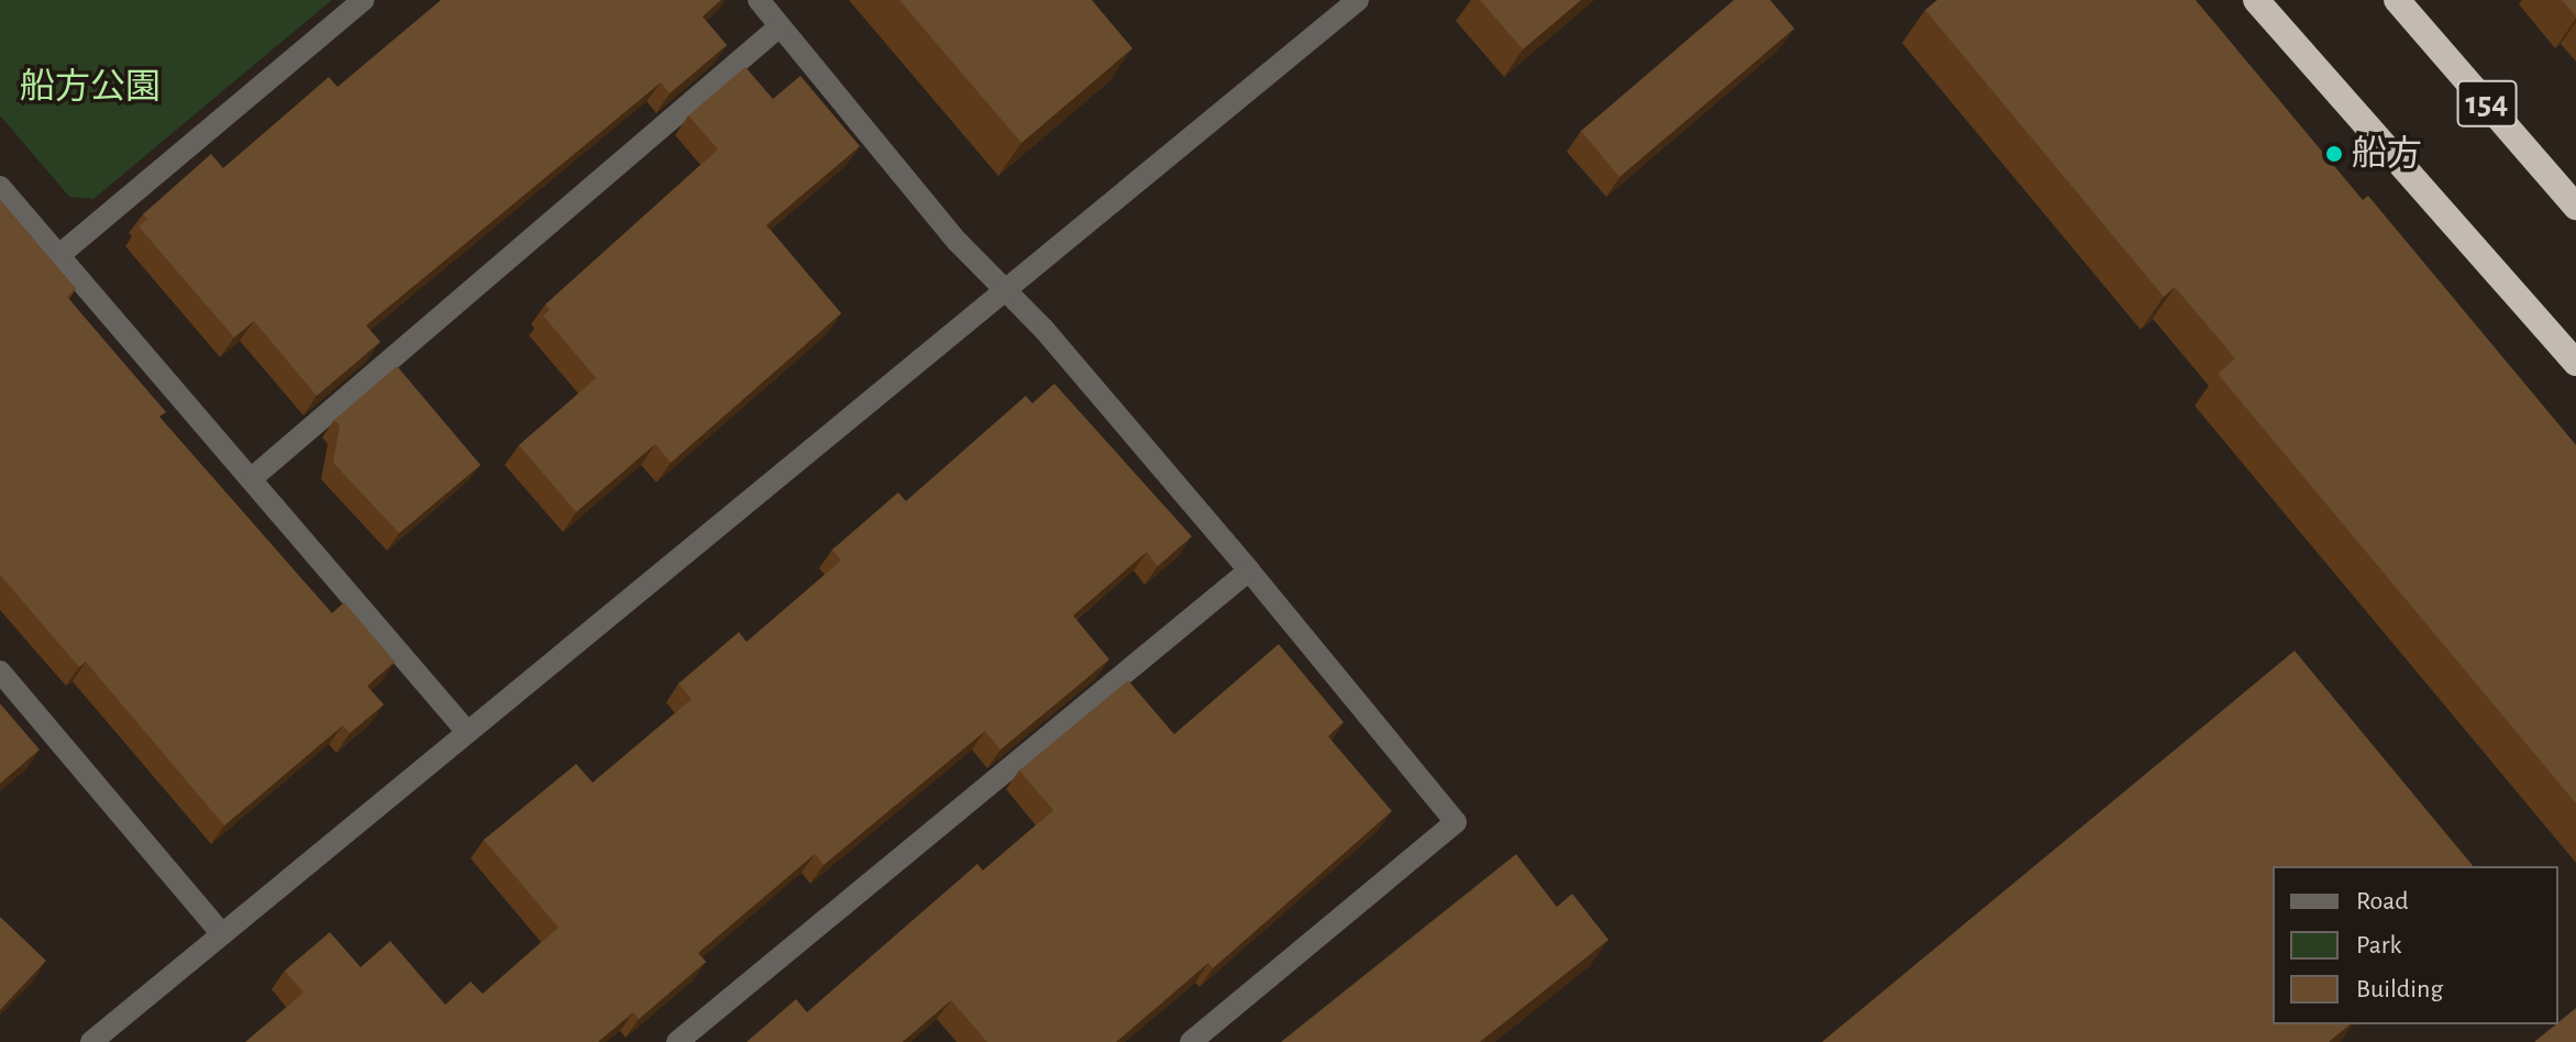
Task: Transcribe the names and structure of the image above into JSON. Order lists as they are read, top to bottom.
{
  "streets": {
    "highway": ["154"]
  },
  "parks": ["船方公園"],
  "places": ["船方"],
  "legend": ["Road", "Park", "Building"]
}
